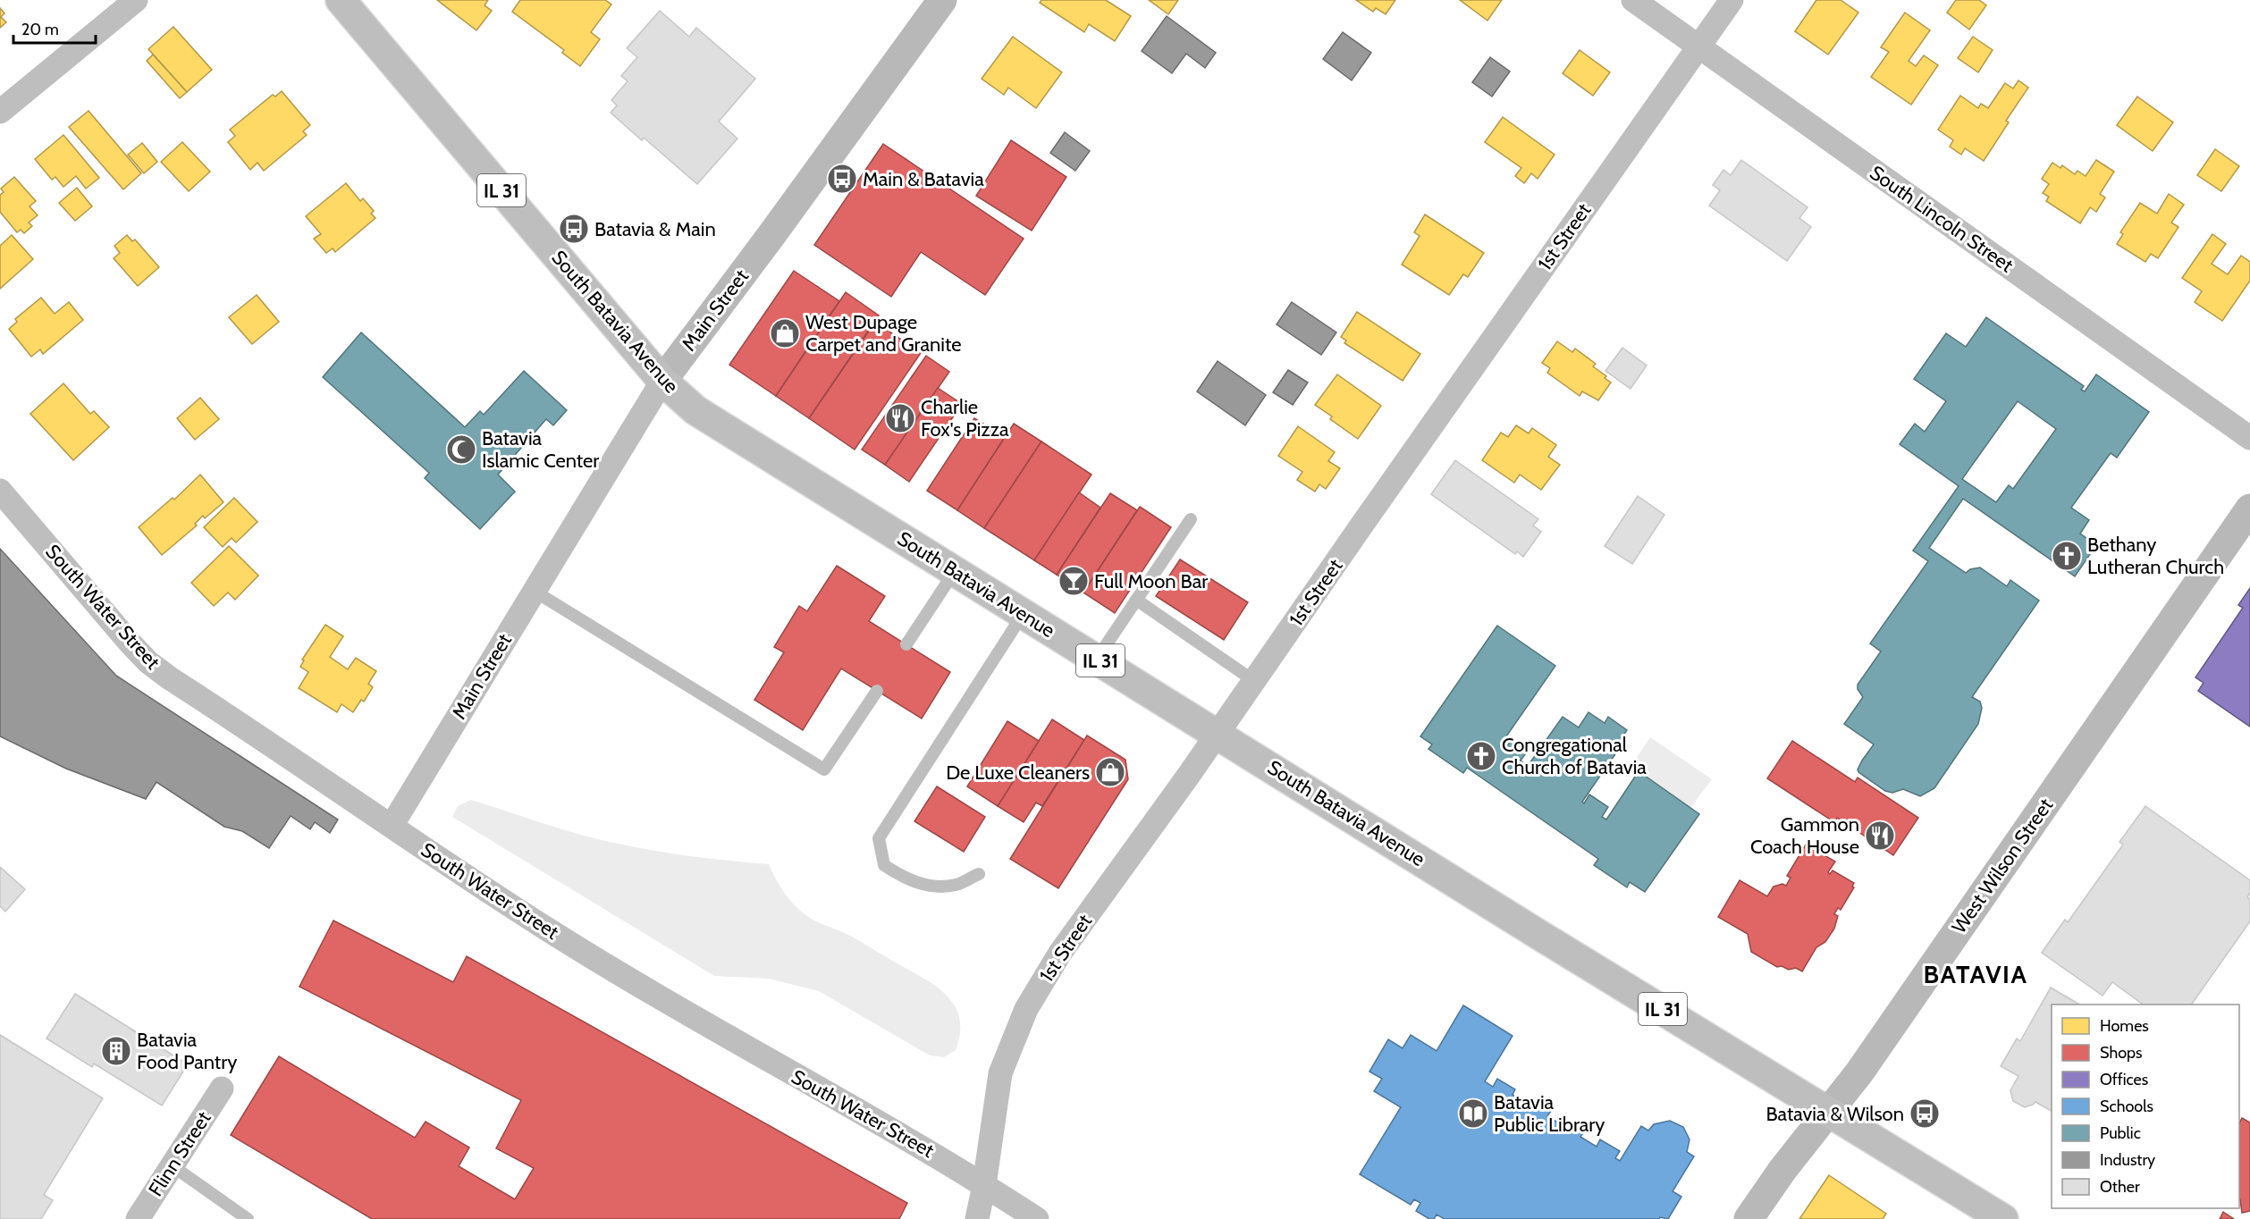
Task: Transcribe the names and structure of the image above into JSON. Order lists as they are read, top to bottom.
{
  "streets": {
    "main road": [
      "IL 31",
      "Main Street",
      "South Batavia Avenue",
      "West Wilson Street"
    ],
    "street": [
      "South Lincoln Street",
      "1st Street",
      "South Water Street",
      "Flinn Street"
    ]
  },
  "crossings": [
    ["IL 31", "South Batavia Avenue"],
    ["IL 31", "West Wilson Street"],
    ["South Lincoln Street", "1st Street"],
    ["1st Street", "South Batavia Avenue"],
    ["1st Street", "South Water Street"],
    ["Main Street", "South Batavia Avenue"],
    ["Main Street", "South Water Street"],
    ["South Batavia Avenue", "West Wilson Street"]
  ],
  "districts": ["BATAVIA"],
  "places": {
    "bus stop": ["Main & Batavia", "Batavia & Main", "Batavia & Wilson"],
    "shop": ["West Dupage Carpet and Granite", "De Luxe Cleaners"],
    "restaurant": ["Charlie Fox's Pizza", "Gammon Coach House"],
    "mosque": ["Batavia Islamic Center"],
    "church": ["Bethany Lutheran Church", "Congregational Church of Batavia"],
    "bar": ["Full Moon Bar"],
    "building": ["Batavia Food Pantry"],
    "library": ["Batavia Public Library"]
  },
  "legend": [
    "Homes",
    "Shops",
    "Offices",
    "Schools",
    "Public",
    "Industry",
    "Other"
  ],
  "scale_bar": "20 m"
}
